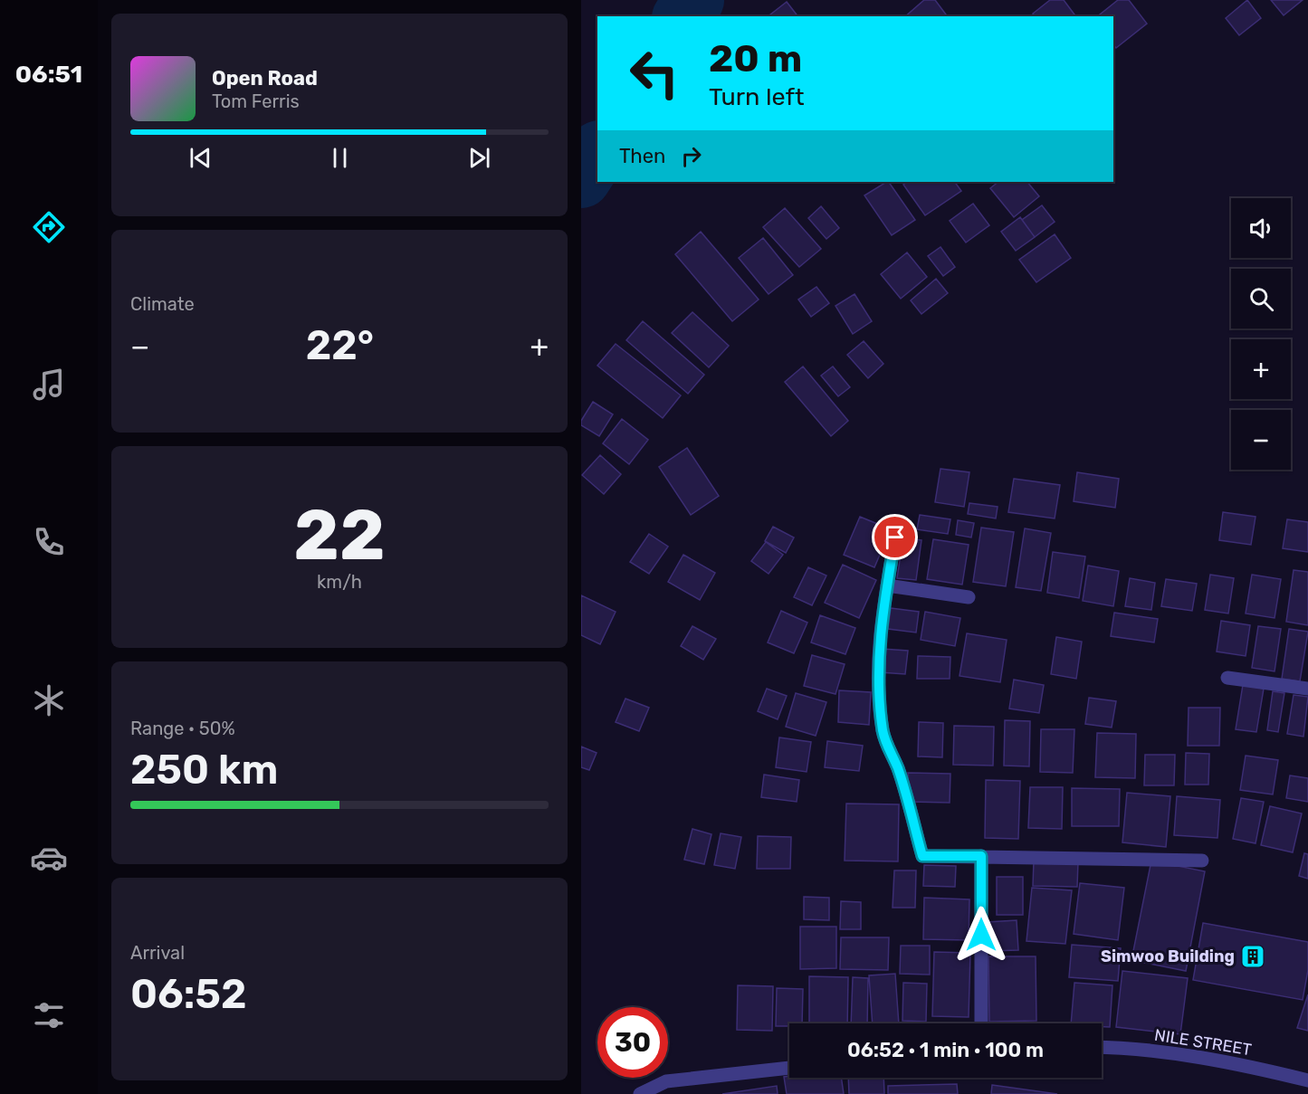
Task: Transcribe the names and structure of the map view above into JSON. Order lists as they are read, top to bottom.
{
  "streets": {
    "street": ["NILE STREET"]
  },
  "places": {
    "building": ["Simwoo Building"]
  },
  "page": {
    "tabs": "06:51",
    "turn": ["20 m", "Turn left"],
    "song": ["Open Road", "Tom Ferris"],
    "then": "Then",
    "map_buttons": ["+", "−"],
    "tile": [
      "Climate",
      ["22", "km/h"],
      ["Range · 50%", "250 km"],
      ["Arrival", "06:52"]
    ],
    "heat": ["−", "22°", "+"],
    "limit": "30",
    "trip": "06:52 · 1 min · 100 m"
  }
}
